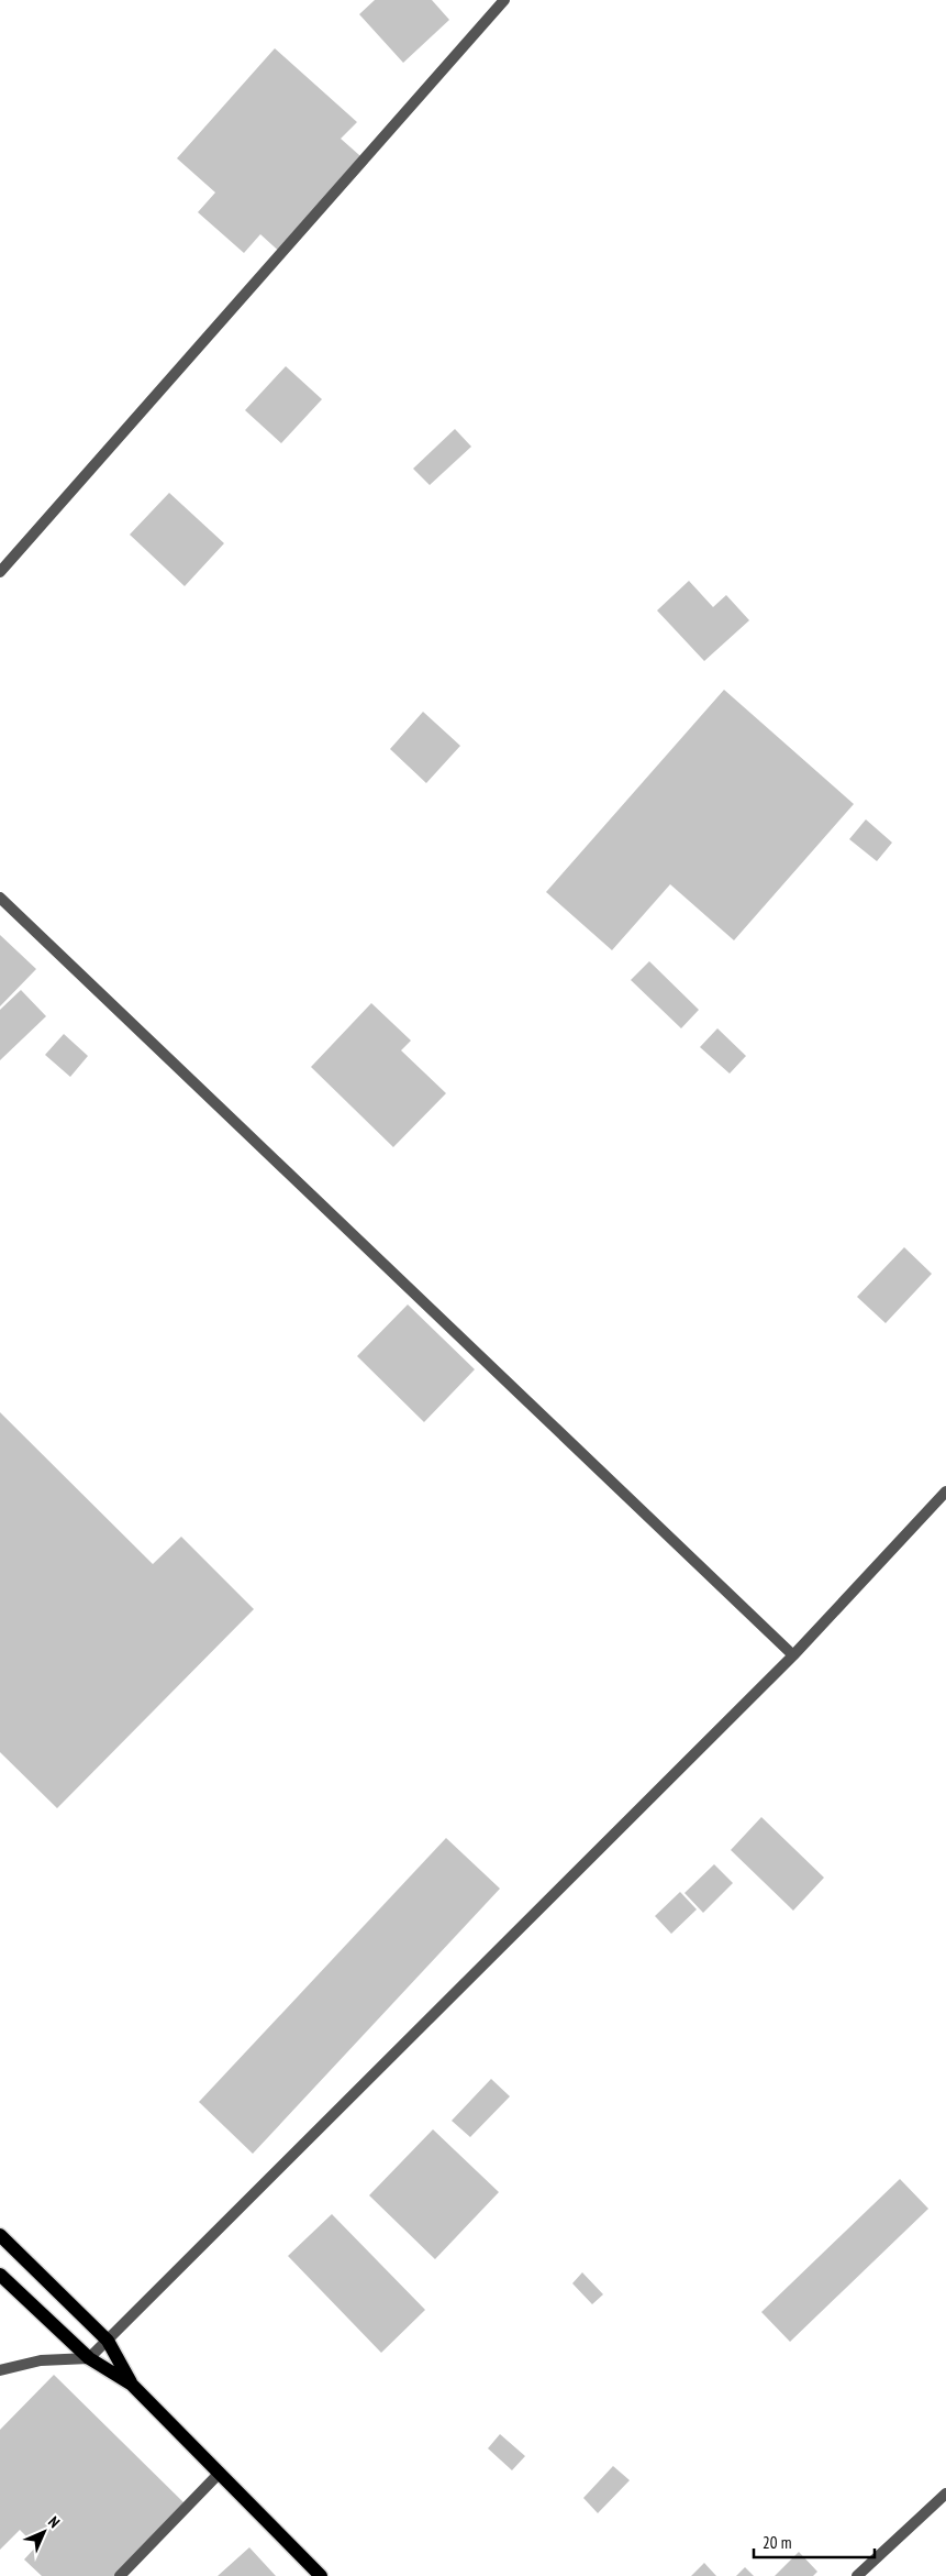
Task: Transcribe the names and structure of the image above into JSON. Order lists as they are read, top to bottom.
{
  "scale_bar": "20 m",
  "north": "top right"
}
